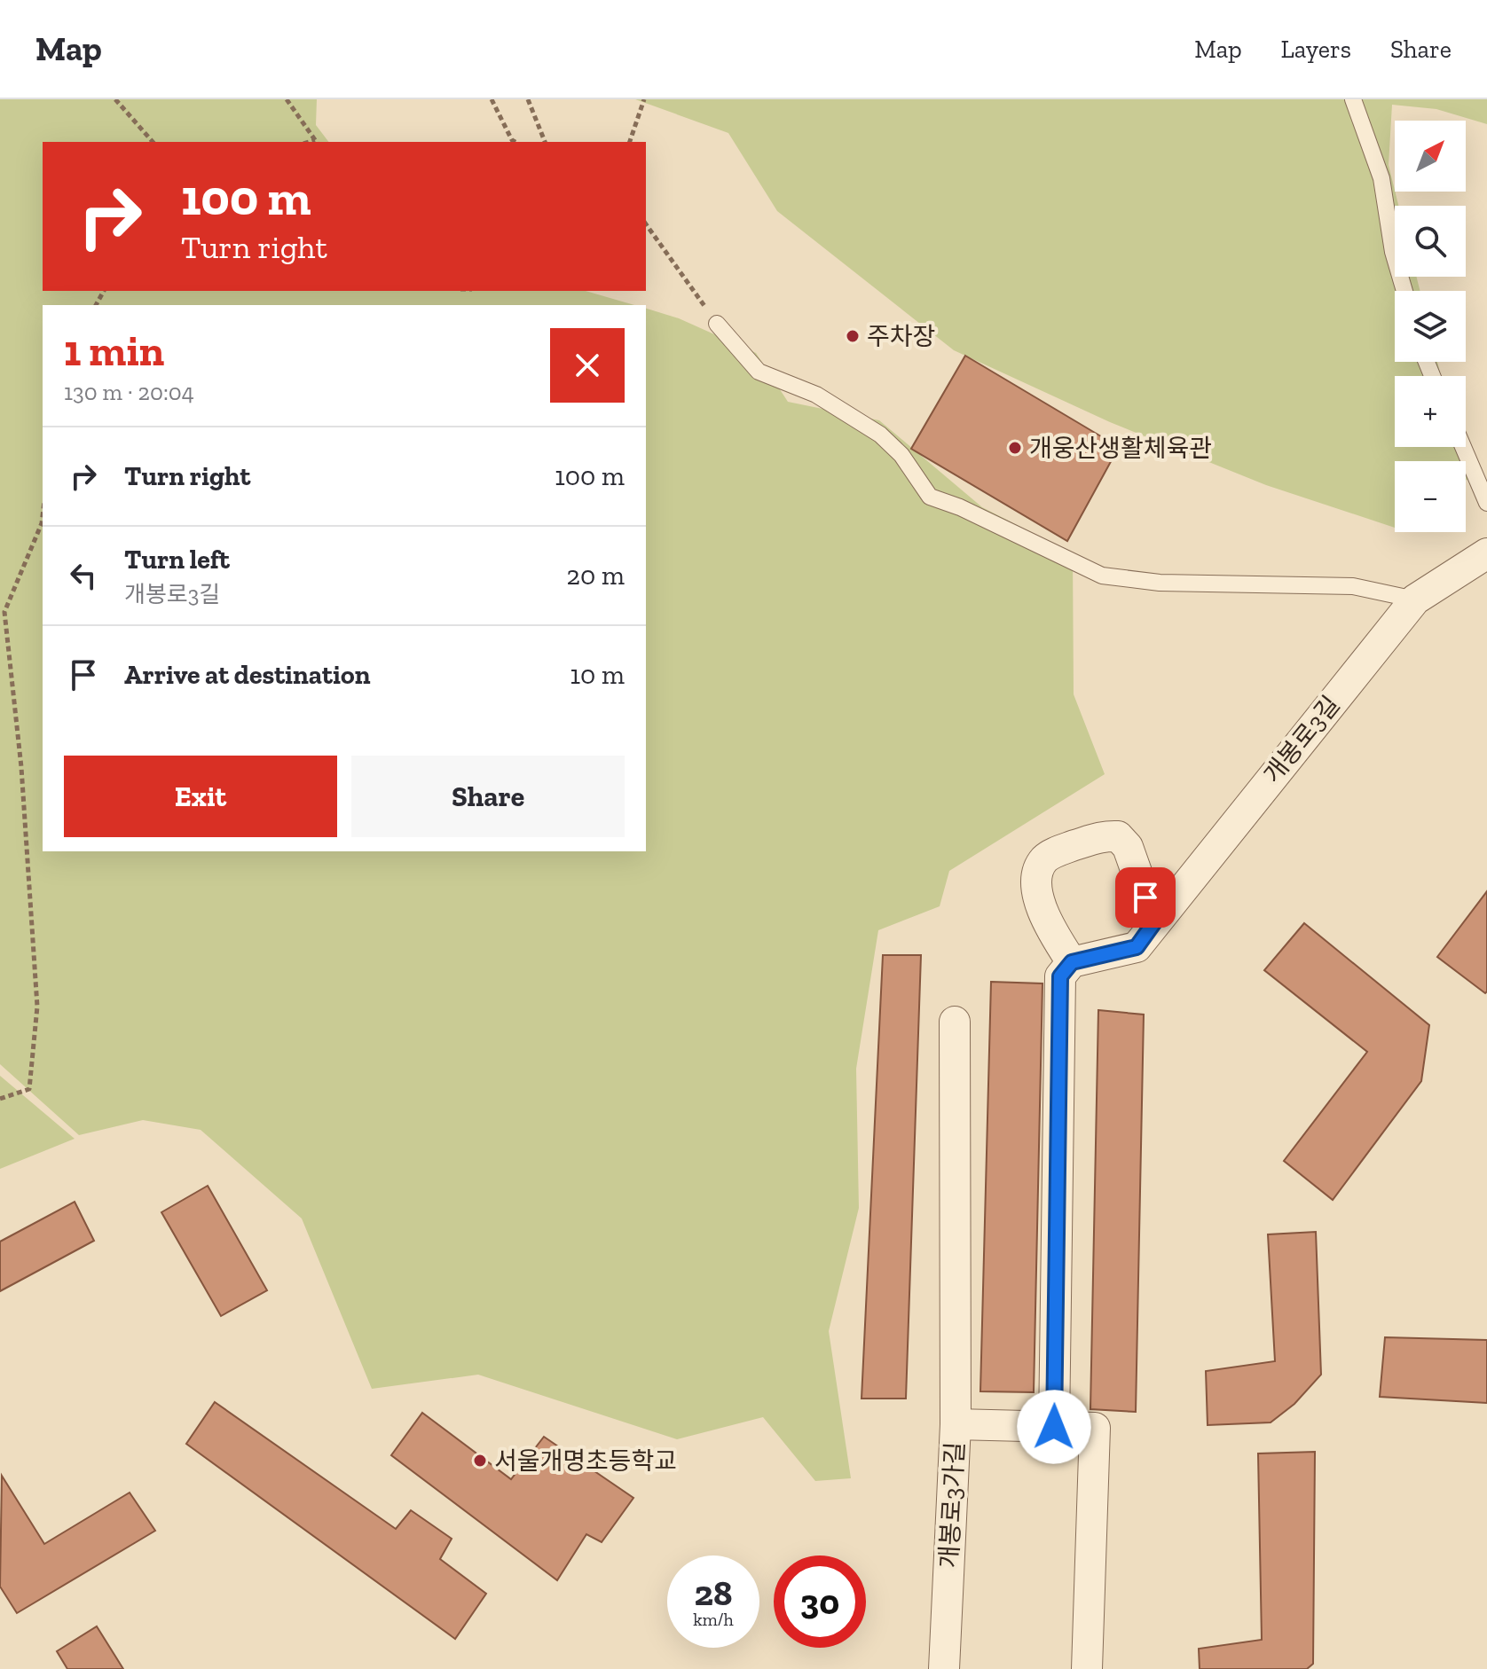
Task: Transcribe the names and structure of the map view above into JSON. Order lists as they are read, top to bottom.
{
  "streets": {
    "street": ["개봉로3길", "개봉로3가길"]
  },
  "places": ["주차장", "개웅산생활체육관", "서울개명초등학교"],
  "north": "top right",
  "page": {
    "header": "Map",
    "nav": ["Map", "Layers", "Share"],
    "map_buttons": ["+", "−"],
    "turn": ["100 m", "Turn right"],
    "heading": ["1 min", "130 m · 20:04"],
    "list": [
      {
        "name": "Turn right",
        "value": "100 m"
      },
      {
        "name": "Turn left",
        "note": "개봉로3길",
        "value": "20 m"
      },
      {
        "name": "Arrive at destination",
        "value": "10 m"
      }
    ],
    "buttons": ["Exit", "Share"],
    "speed": "28 km/h",
    "limit": "30"
  }
}
